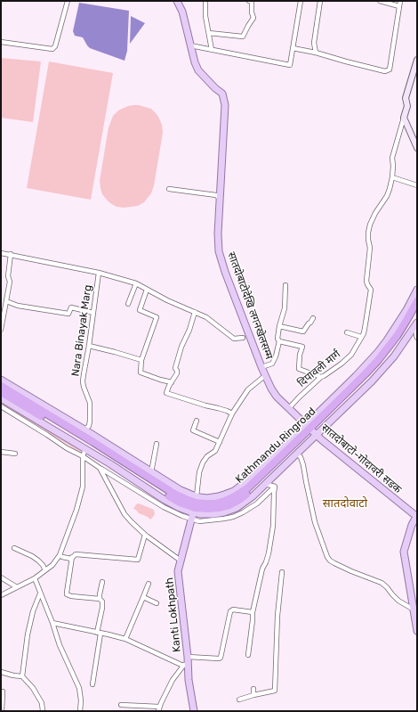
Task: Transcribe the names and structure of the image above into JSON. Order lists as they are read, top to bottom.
{
  "streets": {
    "highway": ["Kathmandu Ringroad"],
    "main road": ["सातदोबाटोदेखि लगनखेलसम्म", "सातदोबाटो-गोदावरी सडक", "Kanti Lokhpath"],
    "street": ["Nara Binayak Marg", "दिपावली मार्ग"]
  },
  "crossings": [
    ["सातदोबाटोदेखि लगनखेलसम्म", "दिपावली मार्ग"],
    ["सातदोबाटोदेखि लगनखेलसम्म", "सातदोबाटो-गोदावरी सडक"],
    ["दिपावली मार्ग", "सातदोबाटो-गोदावरी सडक"],
    ["Kathmandu Ringroad", "सातदोबाटो-गोदावरी सडक"],
    ["Kathmandu Ringroad", "Kanti Lokhpath"]
  ],
  "districts": ["सातदोवाटो"]
}
